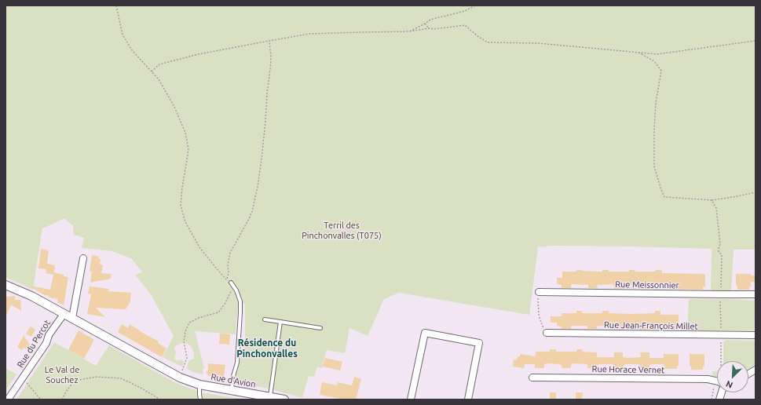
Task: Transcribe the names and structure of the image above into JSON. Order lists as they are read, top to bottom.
{
  "streets": {
    "street": [
      "Rue Meissonnier",
      "Rue Jean-François Millet",
      "Rue du Percot",
      "Rue Horace Vernet",
      "Rue d'Avion"
    ]
  },
  "crossings": [
    ["Rue du Percot", "Rue d'Avion"]
  ],
  "districts": ["Résidence du Pinchonvalles"],
  "parks": ["Terril des Pinchonvalles (T075)", "Le Val de Souchez"],
  "north": "bottom left"
}
